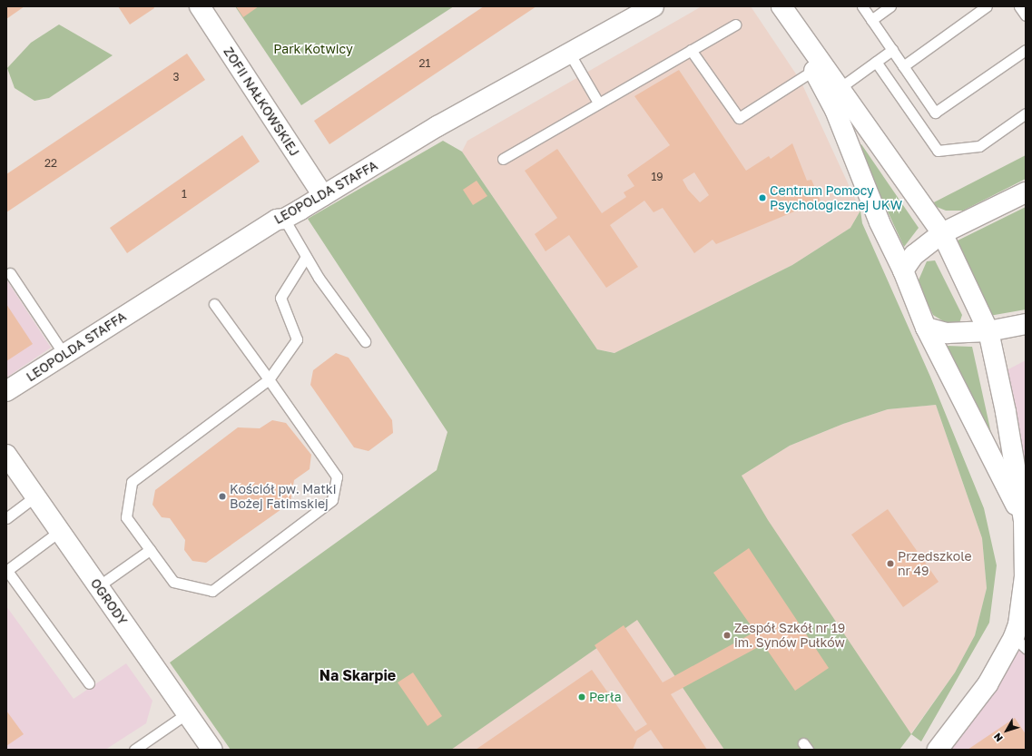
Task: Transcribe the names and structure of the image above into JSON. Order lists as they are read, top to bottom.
{
  "streets": {
    "street": ["ZOFII NAŁKOWSKIEJ", "LEOPOLDA STAFFA", "OGRODY"]
  },
  "crossings": [
    ["ZOFII NAŁKOWSKIEJ", "LEOPOLDA STAFFA"]
  ],
  "districts": ["Na Skarpie"],
  "parks": ["Park Kotwicy"],
  "places": [
    "Centrum Pomocy Psychologicznej UKW",
    "Kościół pw. Matki Bożej Fatimskiej",
    "Przedszkole nr 49",
    "Zespół Szkół nr 19 im. Synów Pułków",
    "Perła"
  ],
  "house_numbers": [
    "21",
    "3",
    "22",
    "19",
    "1"
  ],
  "north": "bottom left"
}
